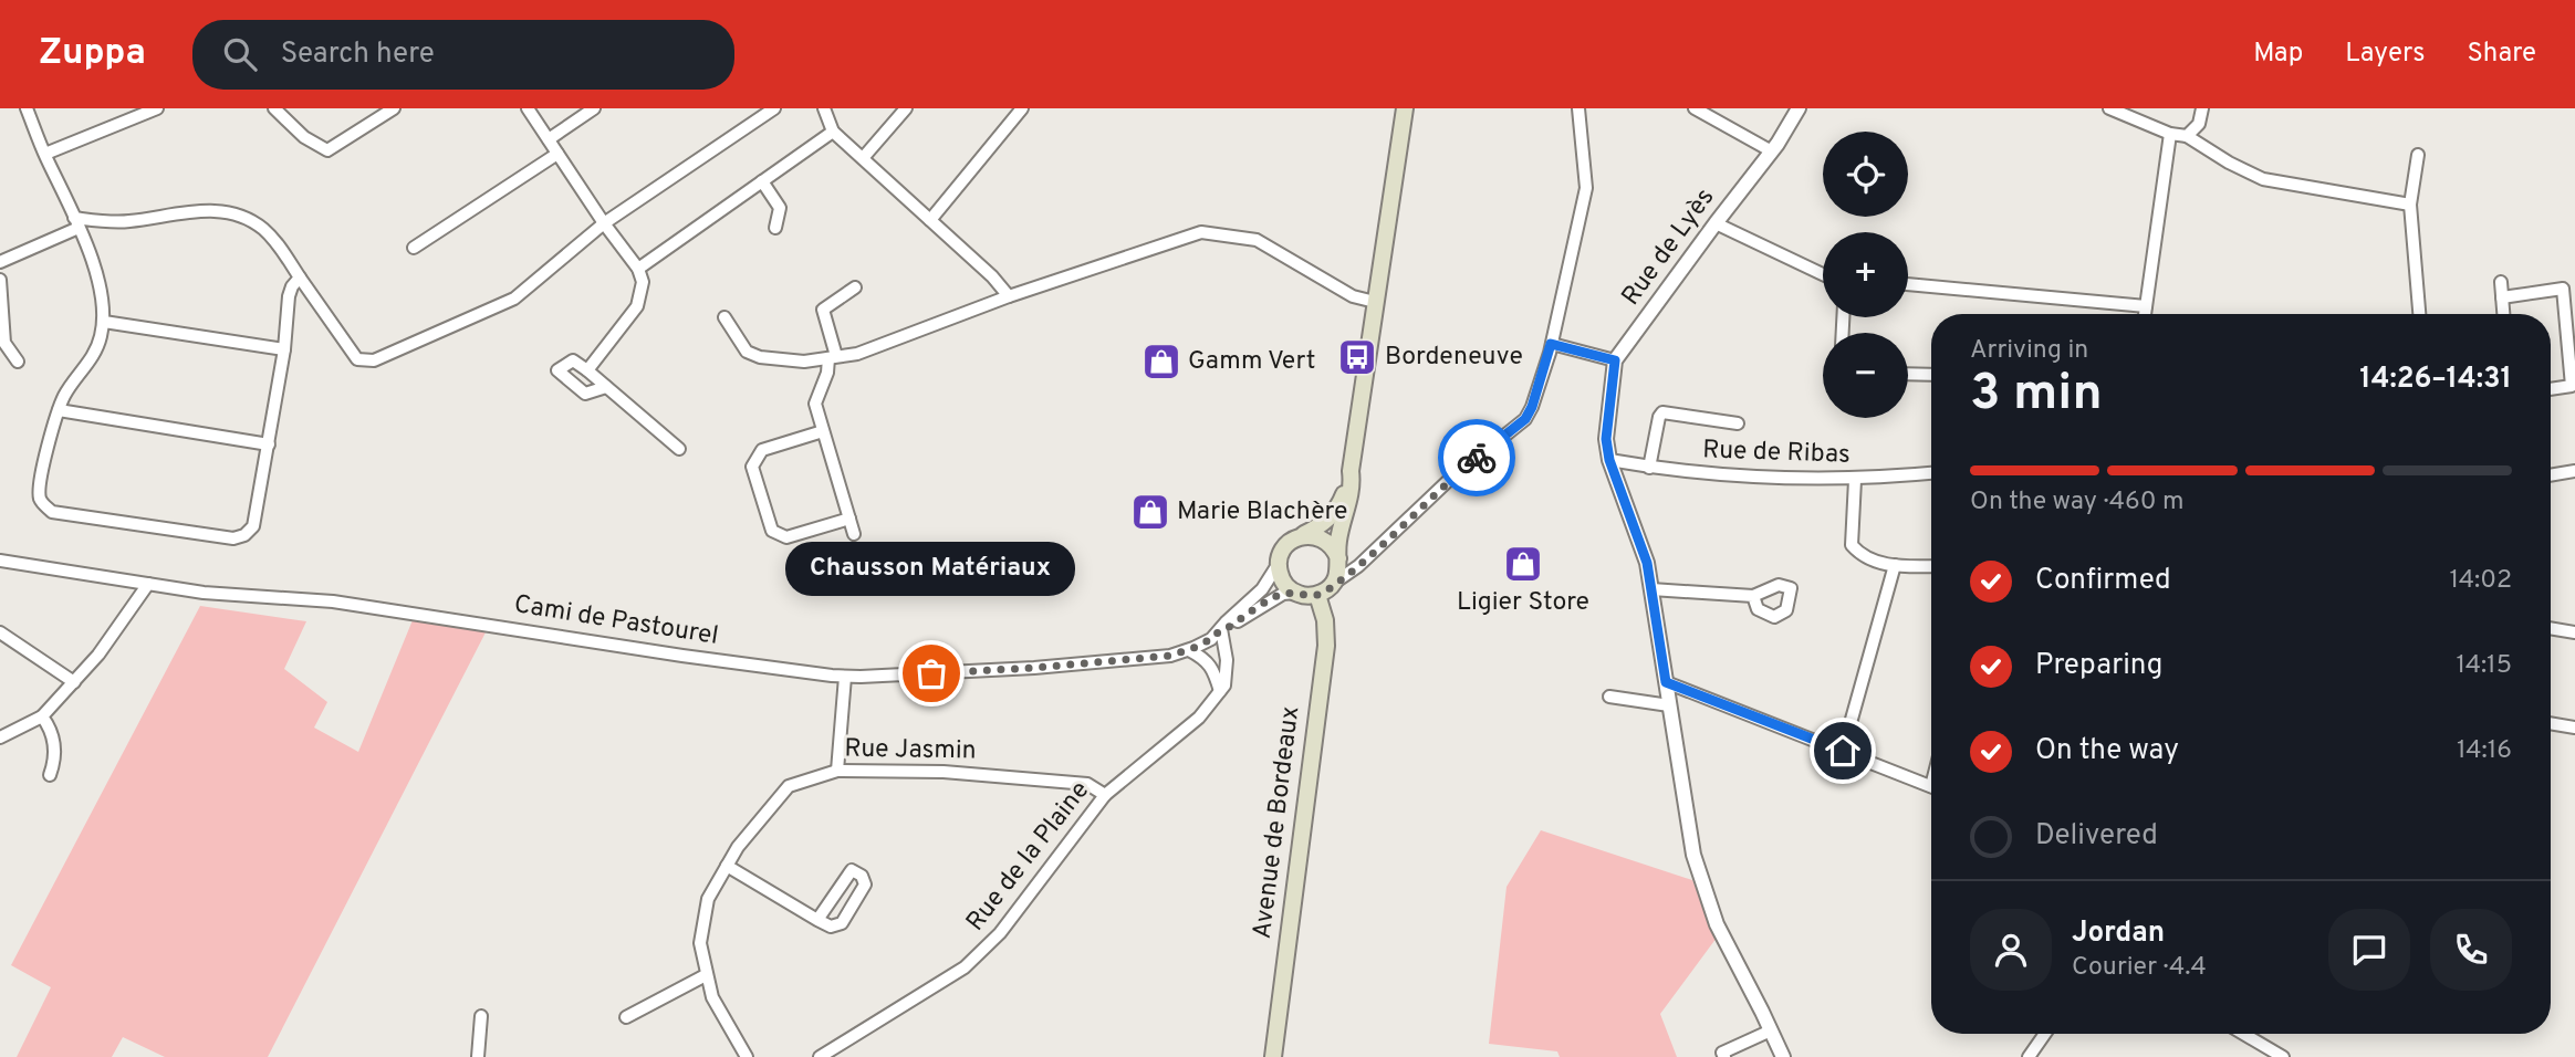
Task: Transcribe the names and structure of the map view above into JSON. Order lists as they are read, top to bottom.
{
  "streets": {
    "main road": ["Avenue de Bordeaux"],
    "street": [
      "Rue de Lyès",
      "Rue de Ribas",
      "Cami de Pastourel",
      "Rue Jasmin",
      "Rue de la Plaine"
    ]
  },
  "crossings": [
    ["Cami de Pastourel", "Avenue de Bordeaux"],
    ["Rue Jasmin", "Rue de la Plaine"]
  ],
  "places": {
    "bus stop": ["Bordeneuve"],
    "shop": ["Gamm Vert", "Marie Blachère", "Ligier Store"],
    "other": ["Chausson Matériaux"]
  },
  "page": {
    "header": "Zuppa",
    "search": "Search here",
    "nav": ["Map", "Layers", "Share"],
    "map_buttons": ["+", "−"],
    "heading": ["3 min", "Arriving in", "14:26–14:31"],
    "panel": ["Jordan", "Courier · 4.4"],
    "bar": "On the way · 460 m",
    "list": [
      ["Confirmed", "14:02"],
      ["Preparing", "14:15"],
      ["On the way", "14:16"],
      "Delivered"
    ],
    "bubble": "Chausson Matériaux"
  }
}
